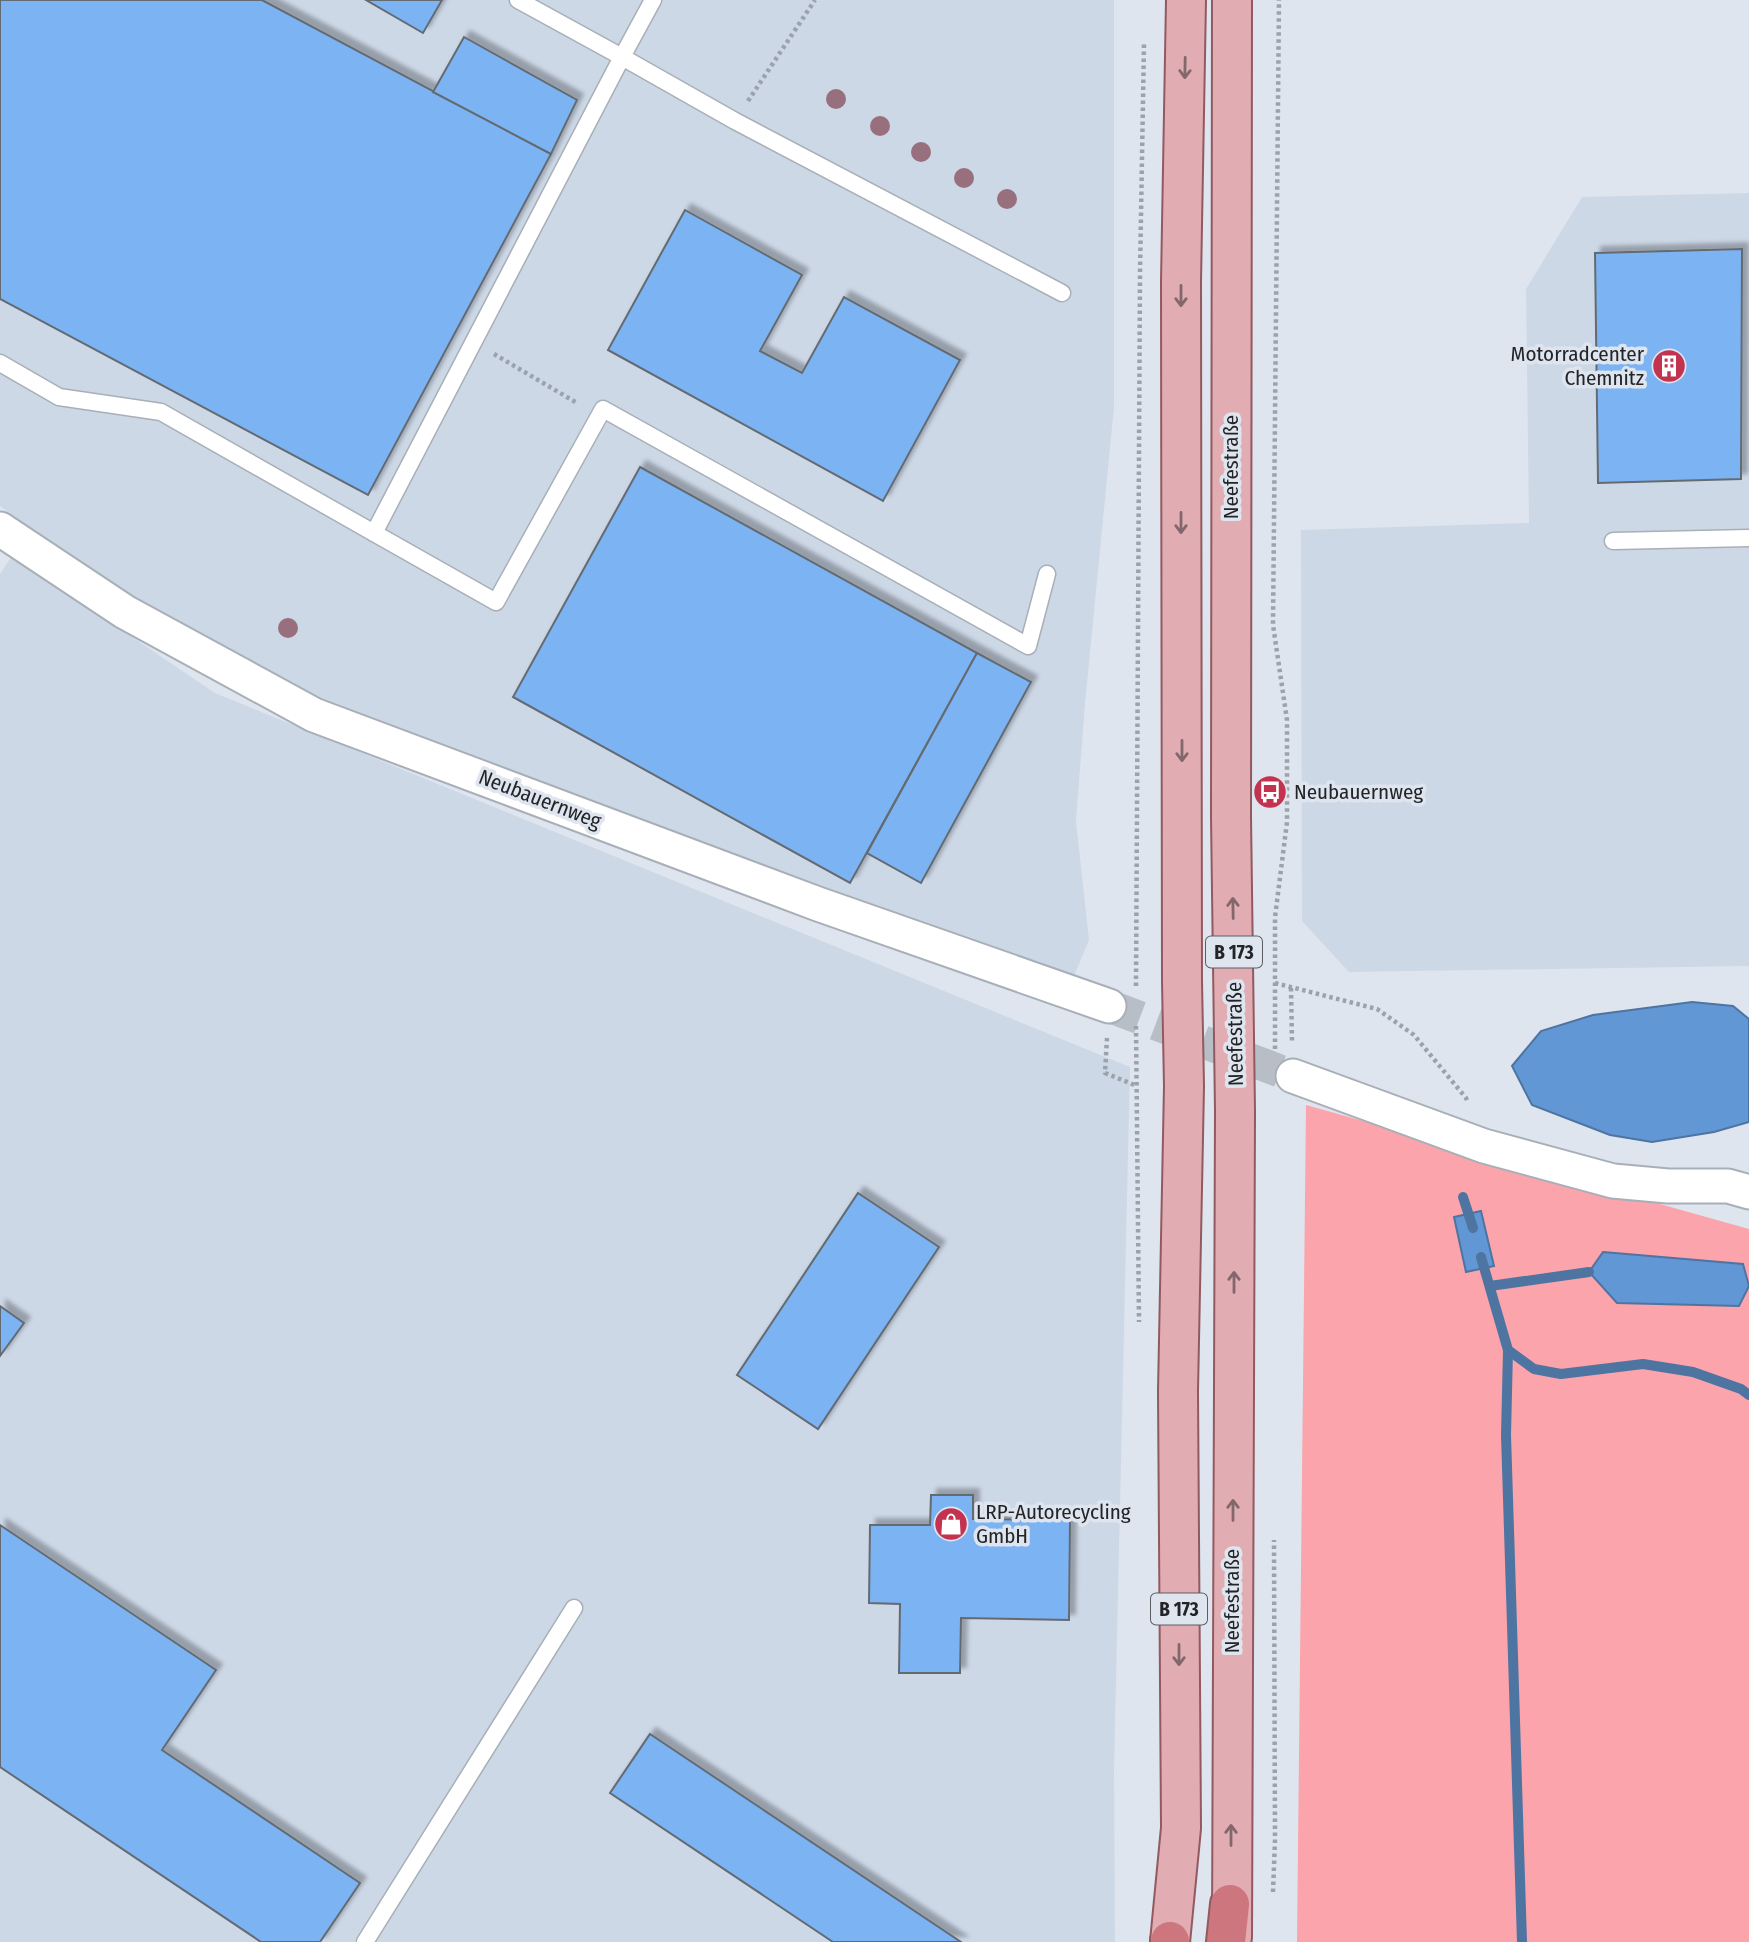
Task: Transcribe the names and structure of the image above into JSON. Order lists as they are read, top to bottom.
{
  "streets": {
    "highway": ["Neefestraße", "B 173"],
    "street": ["Neubauernweg"]
  },
  "crossings": [
    ["Neefestraße", "B 173"]
  ],
  "places": {
    "building": ["Motorradcenter Chemnitz"],
    "bus stop": ["Neubauernweg"],
    "shop": ["LRP-Autorecycling GmbH"]
  }
}
